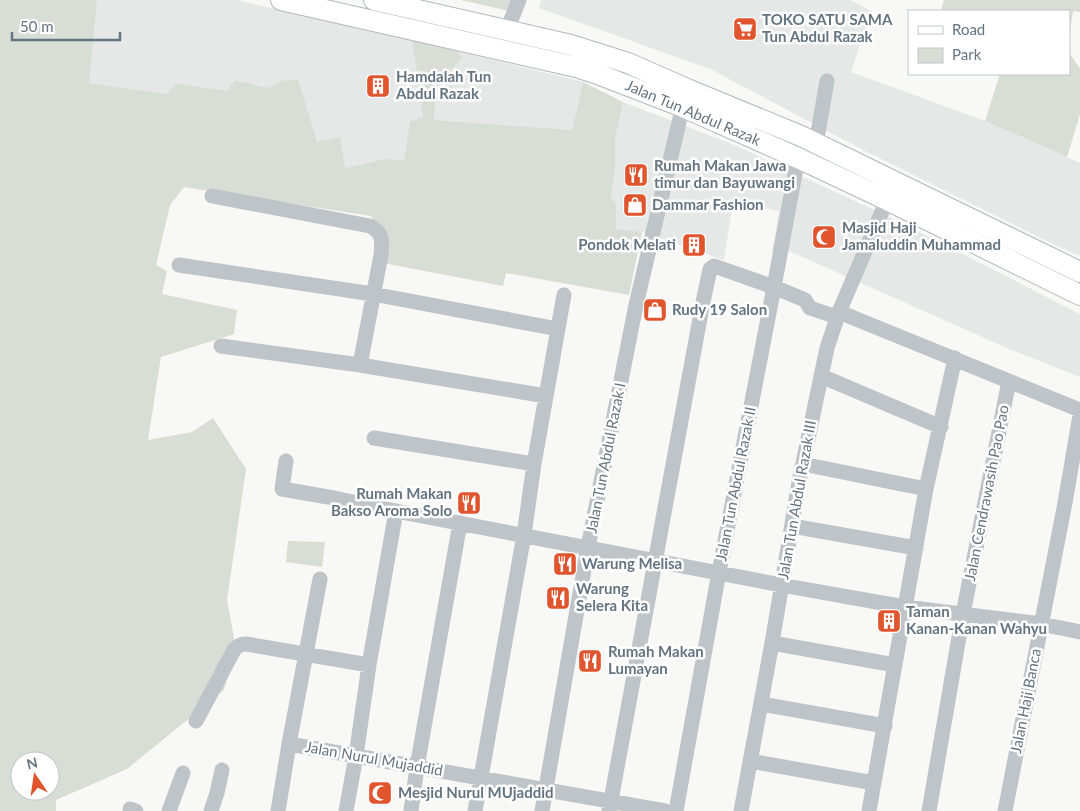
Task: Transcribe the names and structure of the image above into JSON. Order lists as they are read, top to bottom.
{
  "streets": {
    "main road": ["Jalan Tun Abdul Razak"],
    "street": [
      "Jalan Tun Abdul Razak I",
      "Jalan Tun Abdul Razak II",
      "Jalan Cendrawasih Pao Pao",
      "Jalan Tun Abdul Razak III",
      "Jalan Haji Banca",
      "Jalan Nurul Mujaddid"
    ]
  },
  "crossings": [
    ["Jalan Tun Abdul Razak", "Jalan Tun Abdul Razak I"],
    ["Jalan Tun Abdul Razak", "Jalan Tun Abdul Razak II"],
    ["Jalan Tun Abdul Razak", "Jalan Tun Abdul Razak III"],
    ["Jalan Tun Abdul Razak I", "Jalan Nurul Mujaddid"]
  ],
  "places": {
    "supermarket": ["TOKO SATU SAMA Tun Abdul Razak"],
    "building": ["Hamdalah Tun Abdul Razak", "Pondok Melati", "Taman Kanan-Kanan Wahyu"],
    "restaurant": [
      "Rumah Makan Jawa timur dan Bayuwangi",
      "Rumah Makan Bakso Aroma Solo",
      "Warung Melisa",
      "Warung Selera Kita",
      "Rumah Makan Lumayan"
    ],
    "shop": ["Dammar Fashion", "Rudy 19 Salon"],
    "mosque": ["Masjid Haji Jamaluddin Muhammad", "Mesjid Nurul MUjaddid"]
  },
  "legend": ["Road", "Park"],
  "scale_bar": "50 m",
  "north": "top"
}
